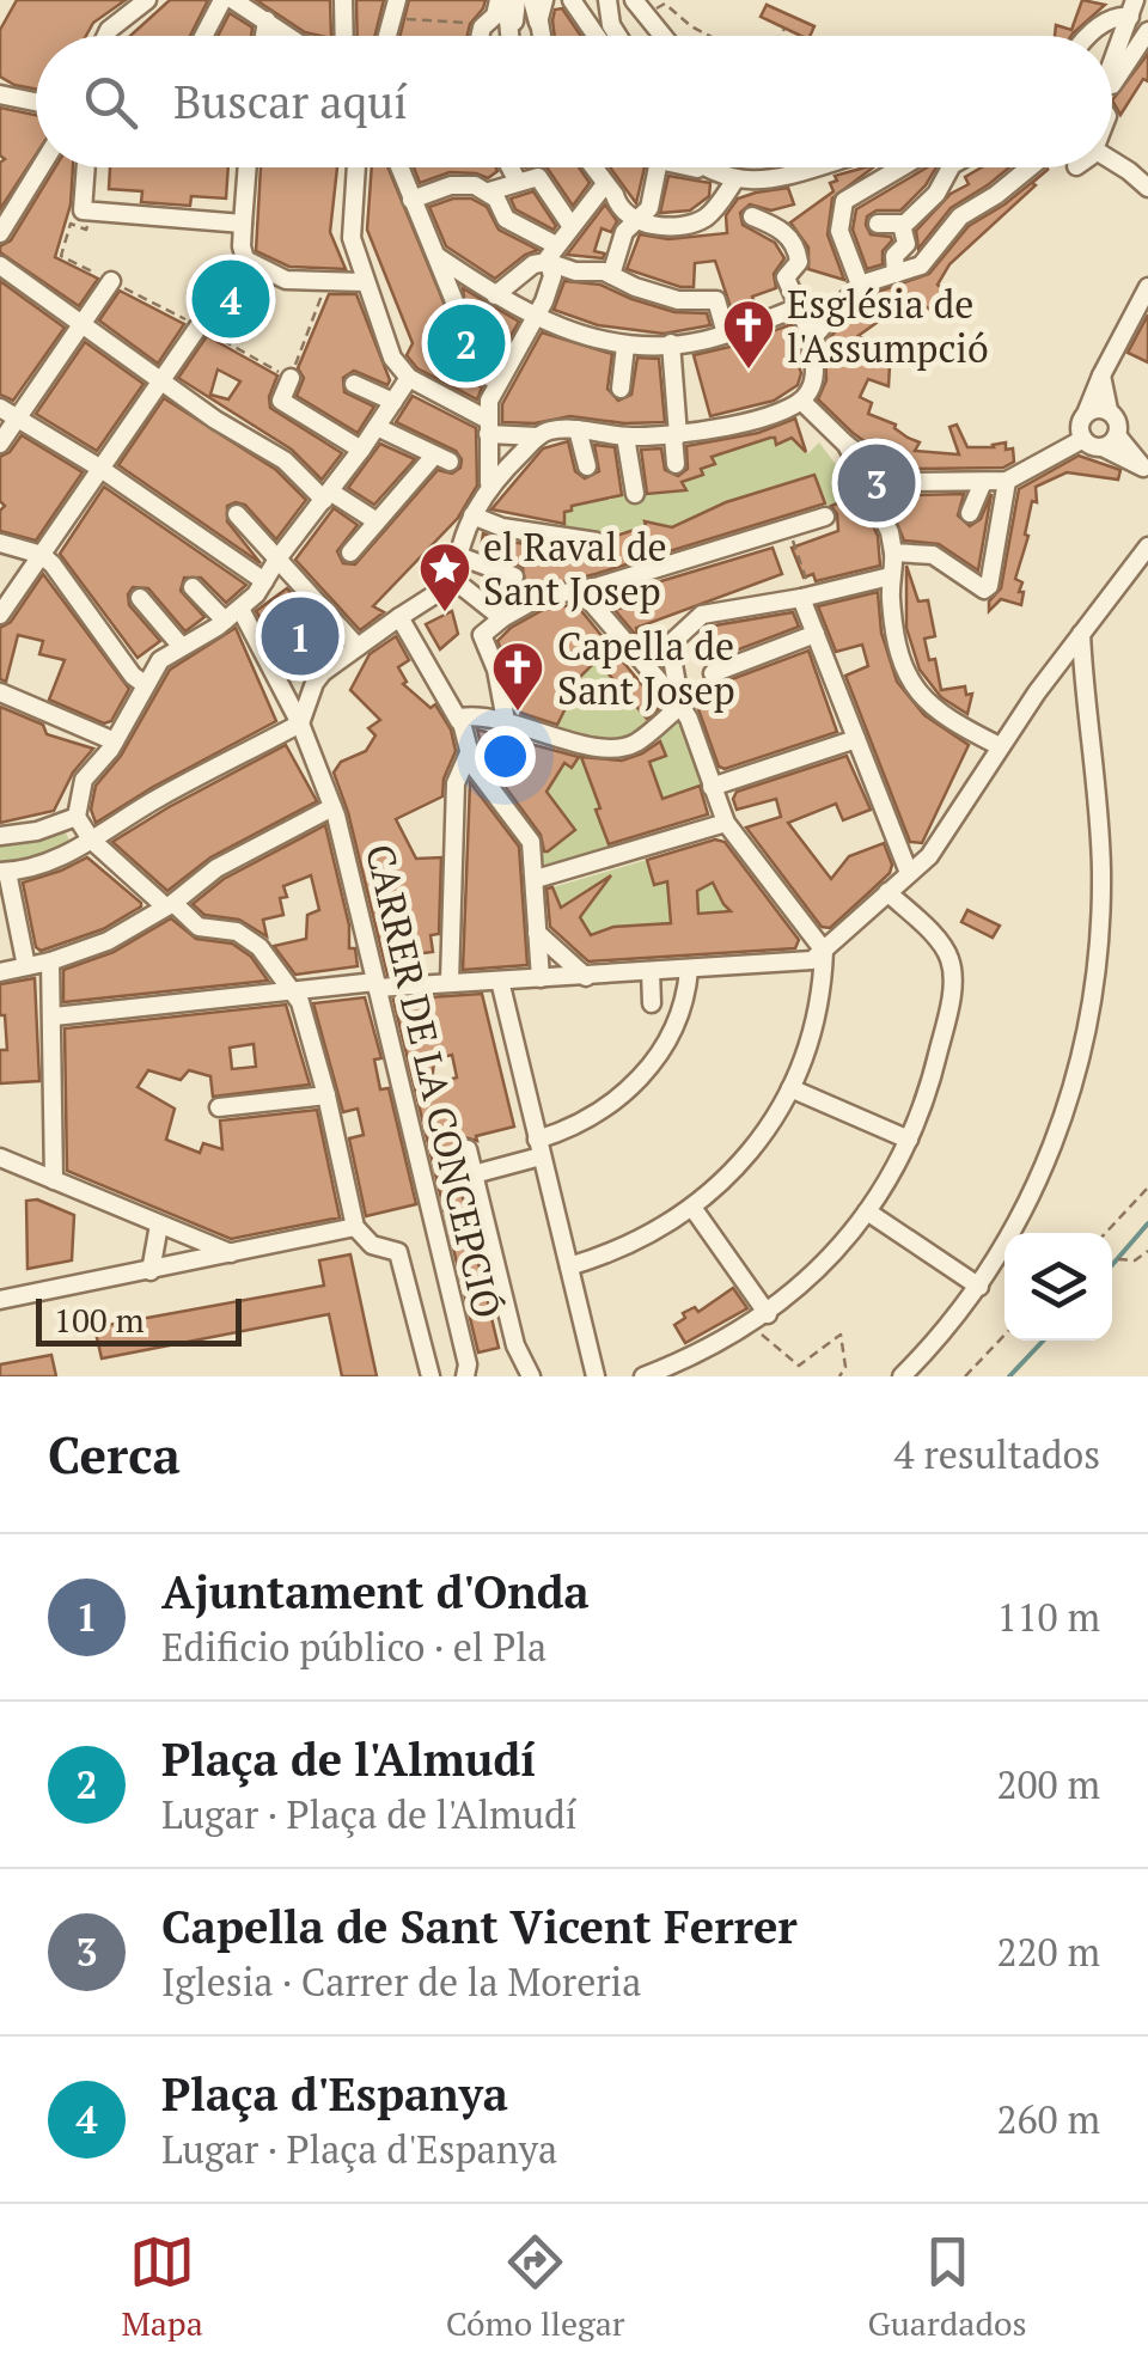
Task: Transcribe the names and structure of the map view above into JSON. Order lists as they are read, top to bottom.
{
  "streets": {
    "street": ["CARRER DE LA CONCEPCIÓ"]
  },
  "places": {
    "church": ["Església de l'Assumpció", "Capella de Sant Josep"],
    "place": ["el Raval de Sant Josep"]
  },
  "scale_bar": "100 m",
  "page": {
    "search": "Buscar aquí",
    "pins": [
      "4",
      "2",
      "3",
      "1"
    ],
    "scale": "100 m",
    "heading": ["Cerca", "4 resultados"],
    "list": [
      {
        "mark": "1",
        "name": "Ajuntament d'Onda",
        "note": "Edificio público · el Pla",
        "value": "110 m"
      },
      {
        "mark": "2",
        "name": "Plaça de l'Almudí",
        "note": "Lugar · Plaça de l'Almudí",
        "value": "200 m"
      },
      {
        "mark": "3",
        "name": "Capella de Sant Vicent Ferrer",
        "note": "Iglesia · Carrer de la Moreria",
        "value": "220 m"
      },
      {
        "mark": "4",
        "name": "Plaça d'Espanya",
        "note": "Lugar · Plaça d'Espanya",
        "value": "260 m"
      }
    ],
    "nav": ["Mapa", "Cómo llegar", "Guardados"]
  }
}
